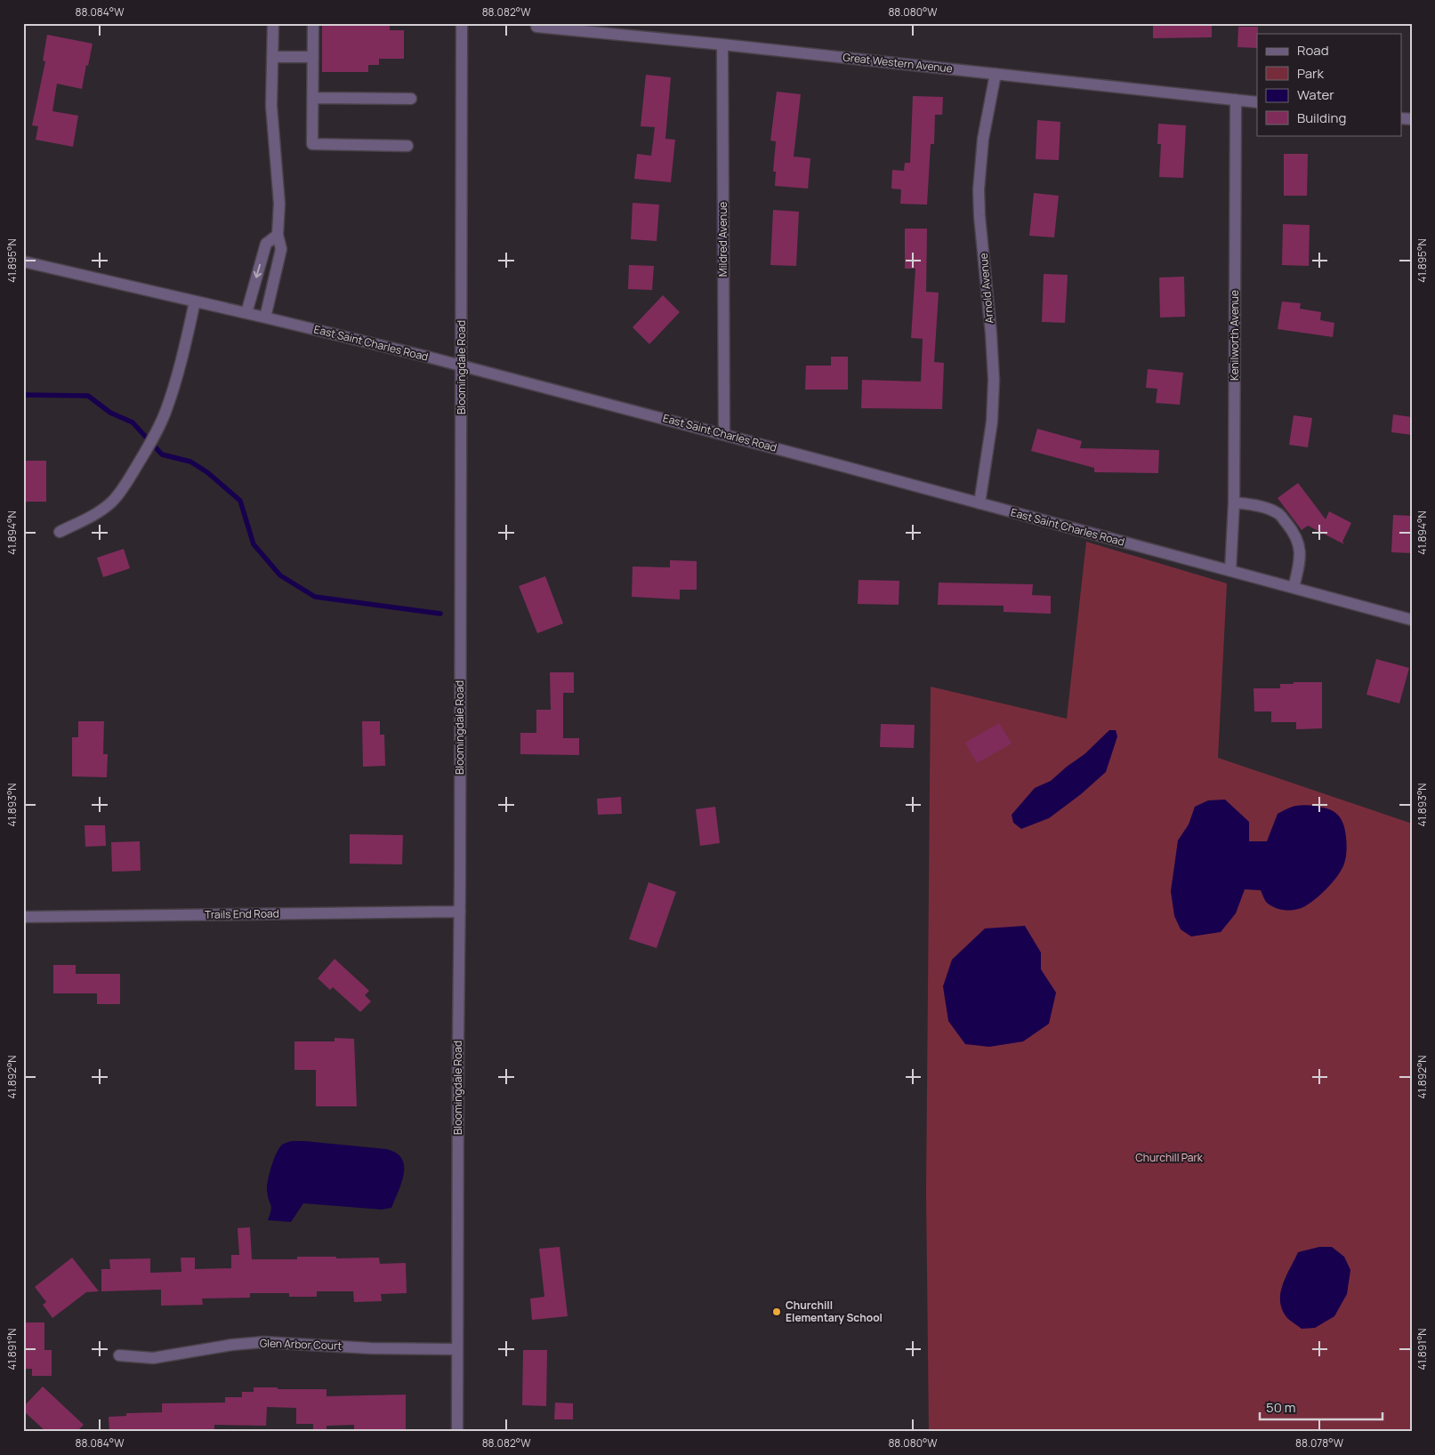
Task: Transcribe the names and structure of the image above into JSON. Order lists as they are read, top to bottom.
{
  "streets": {
    "street": [
      "Great Western Avenue",
      "Mildred Avenue",
      "Arnold Avenue",
      "Kenilworth Avenue",
      "East Saint Charles Road",
      "Bloomingdale Road",
      "Trails End Road",
      "Glen Arbor Court"
    ]
  },
  "crossings": [
    ["Great Western Avenue", "Mildred Avenue"],
    ["Great Western Avenue", "Arnold Avenue"],
    ["Great Western Avenue", "Kenilworth Avenue"],
    ["Mildred Avenue", "East Saint Charles Road"],
    ["Arnold Avenue", "East Saint Charles Road"],
    ["Kenilworth Avenue", "East Saint Charles Road"],
    ["East Saint Charles Road", "Bloomingdale Road"],
    ["Bloomingdale Road", "Trails End Road"],
    ["Bloomingdale Road", "Glen Arbor Court"]
  ],
  "parks": ["Churchill Park"],
  "places": ["Churchill Elementary School"],
  "legend": [
    "Road",
    "Park",
    "Water",
    "Building"
  ],
  "scale_bar": "50 m",
  "coordinates": [
    "88.084°W",
    "88.082°W",
    "88.080°W",
    "41.895°N",
    "41.894°N",
    "41.893°N",
    "41.892°N",
    "41.891°N",
    "88.078°W"
  ]
}
